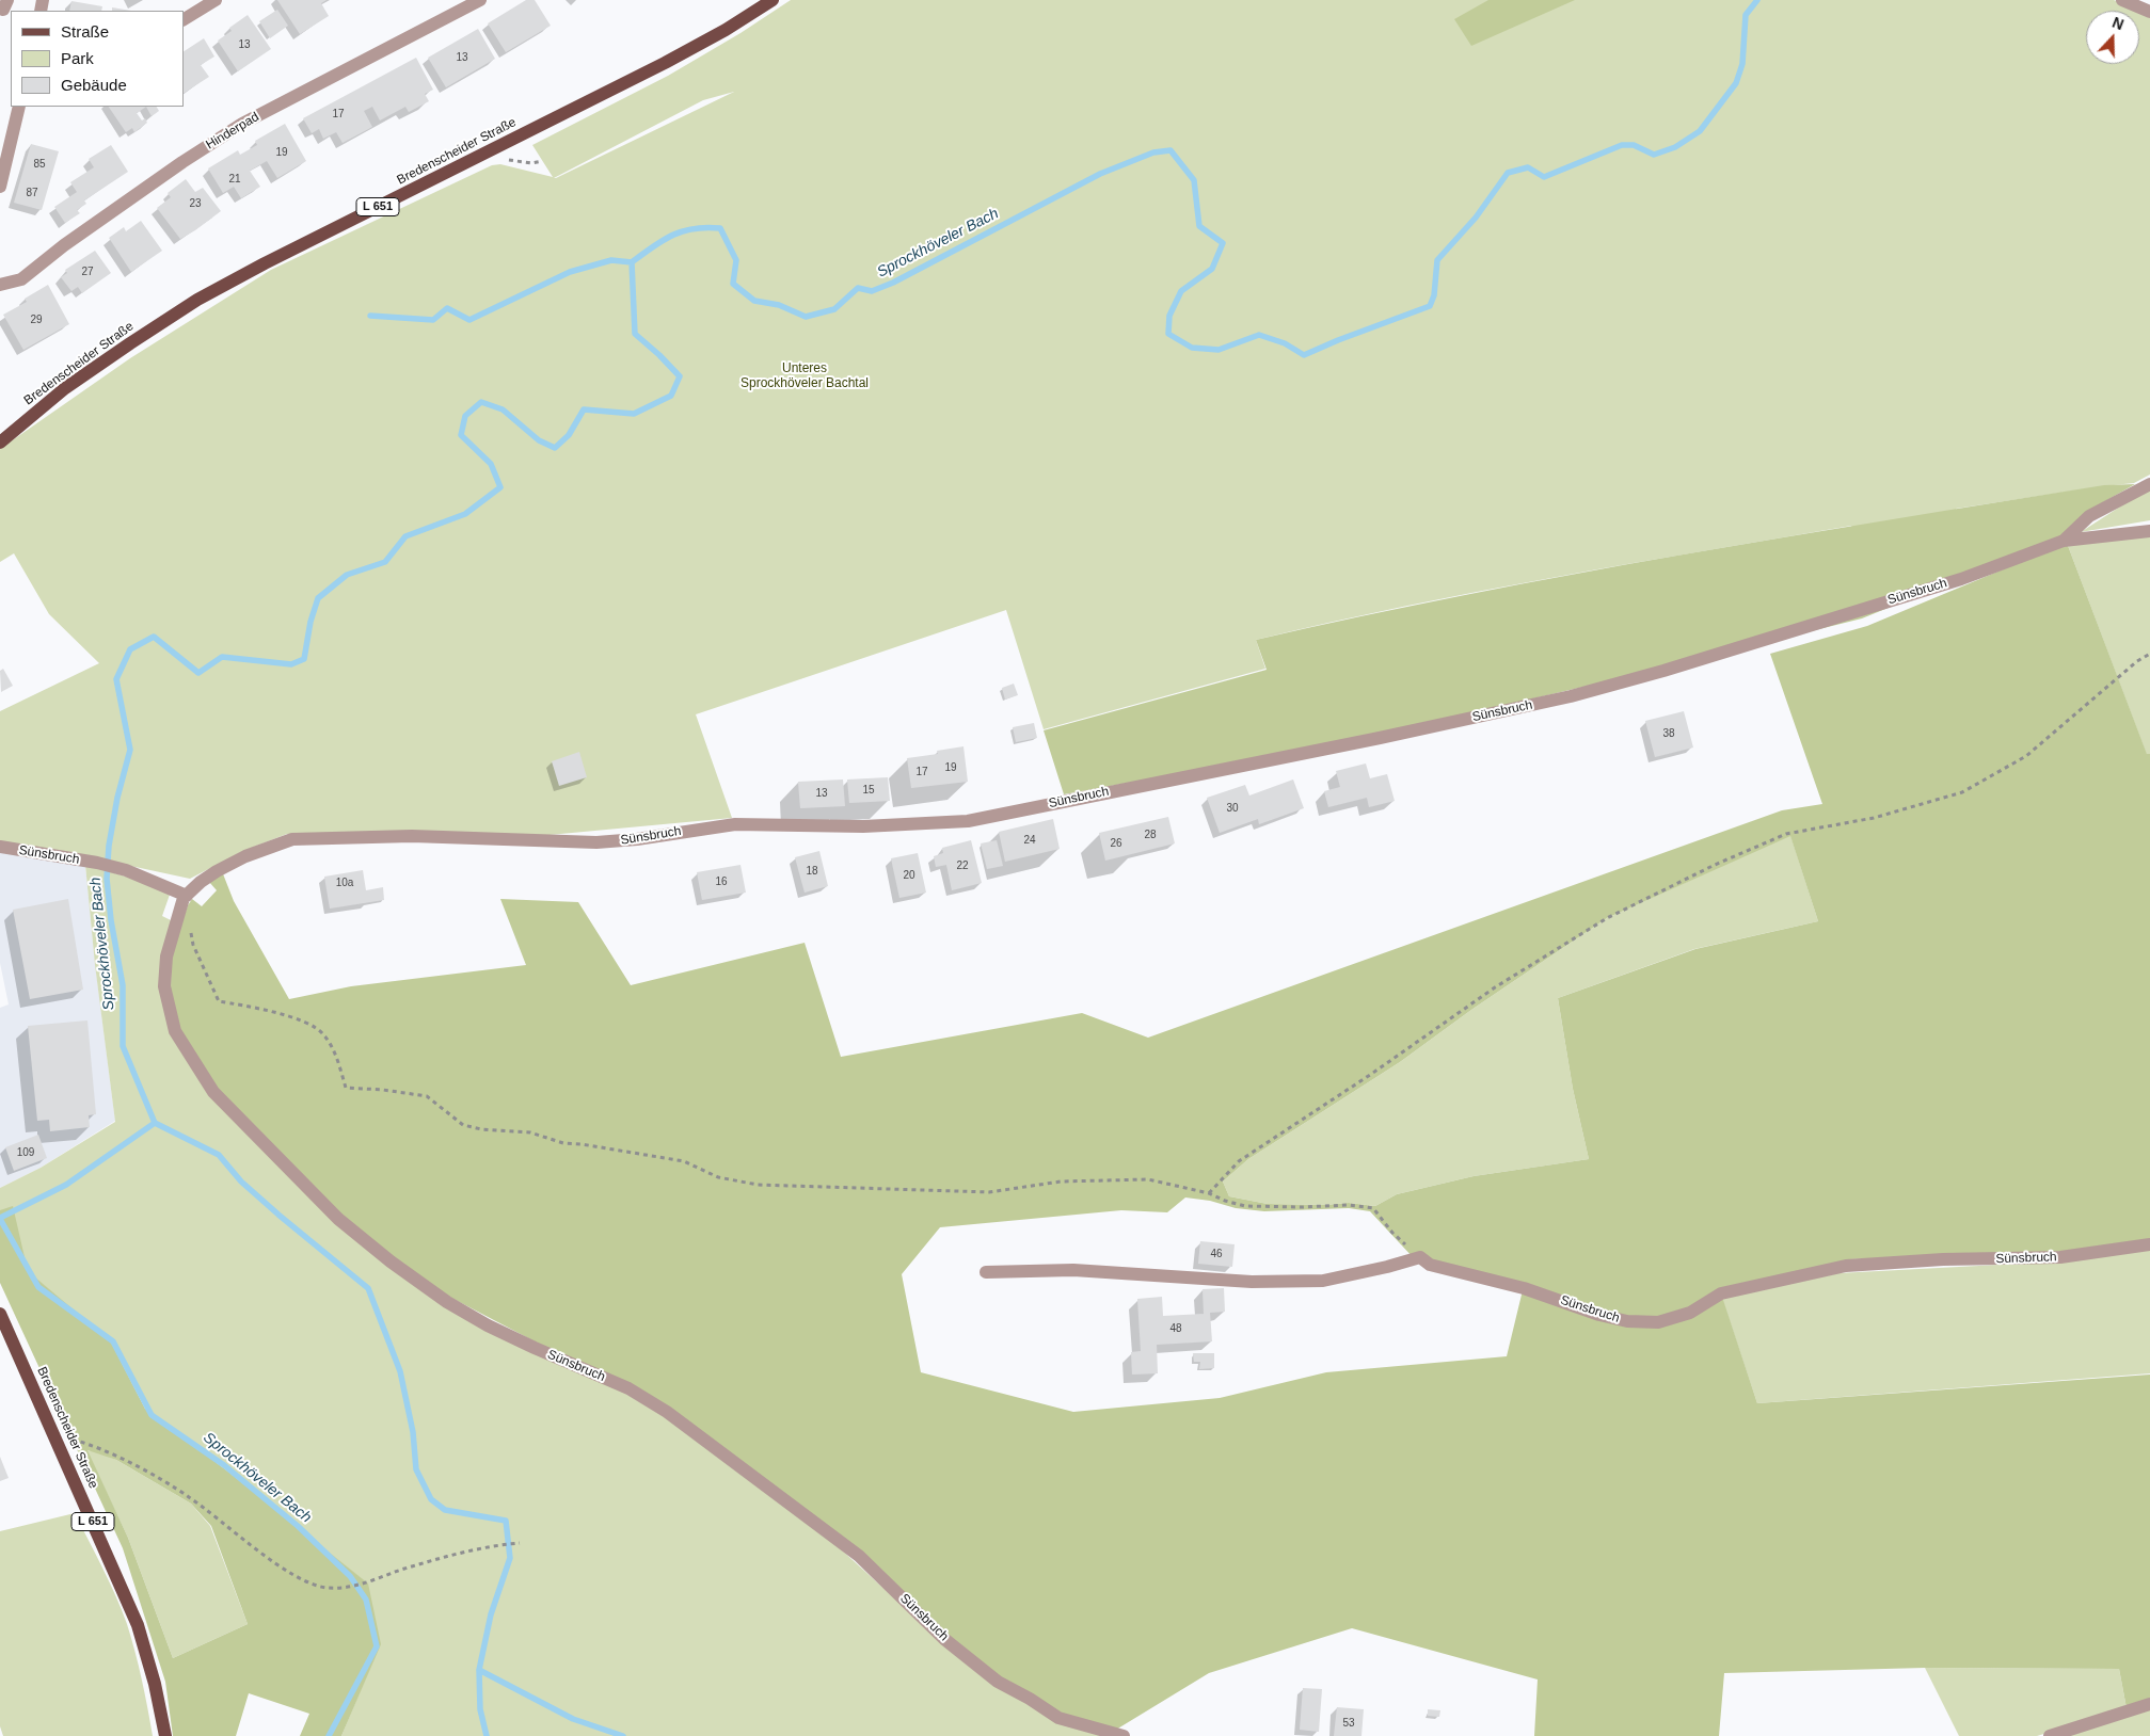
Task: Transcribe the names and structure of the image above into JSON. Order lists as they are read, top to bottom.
{
  "streets": {
    "main road": ["Bredenscheider Straße", "L 651"],
    "street": ["Hinderpad", "Sünsbruch"]
  },
  "water": ["Sprockhöveler Bach"],
  "parks": ["Unteres Sprockhöveler Bachtal"],
  "house_numbers": [
    "13",
    "13",
    "17",
    "19",
    "85",
    "21",
    "87",
    "23",
    "27",
    "29",
    "38",
    "19",
    "17",
    "15",
    "13",
    "30",
    "28",
    "24",
    "26",
    "22",
    "18",
    "20",
    "16",
    "10a",
    "109",
    "46",
    "48",
    "53"
  ],
  "legend": ["Straße", "Park", "Gebäude"],
  "north": "top"
}
